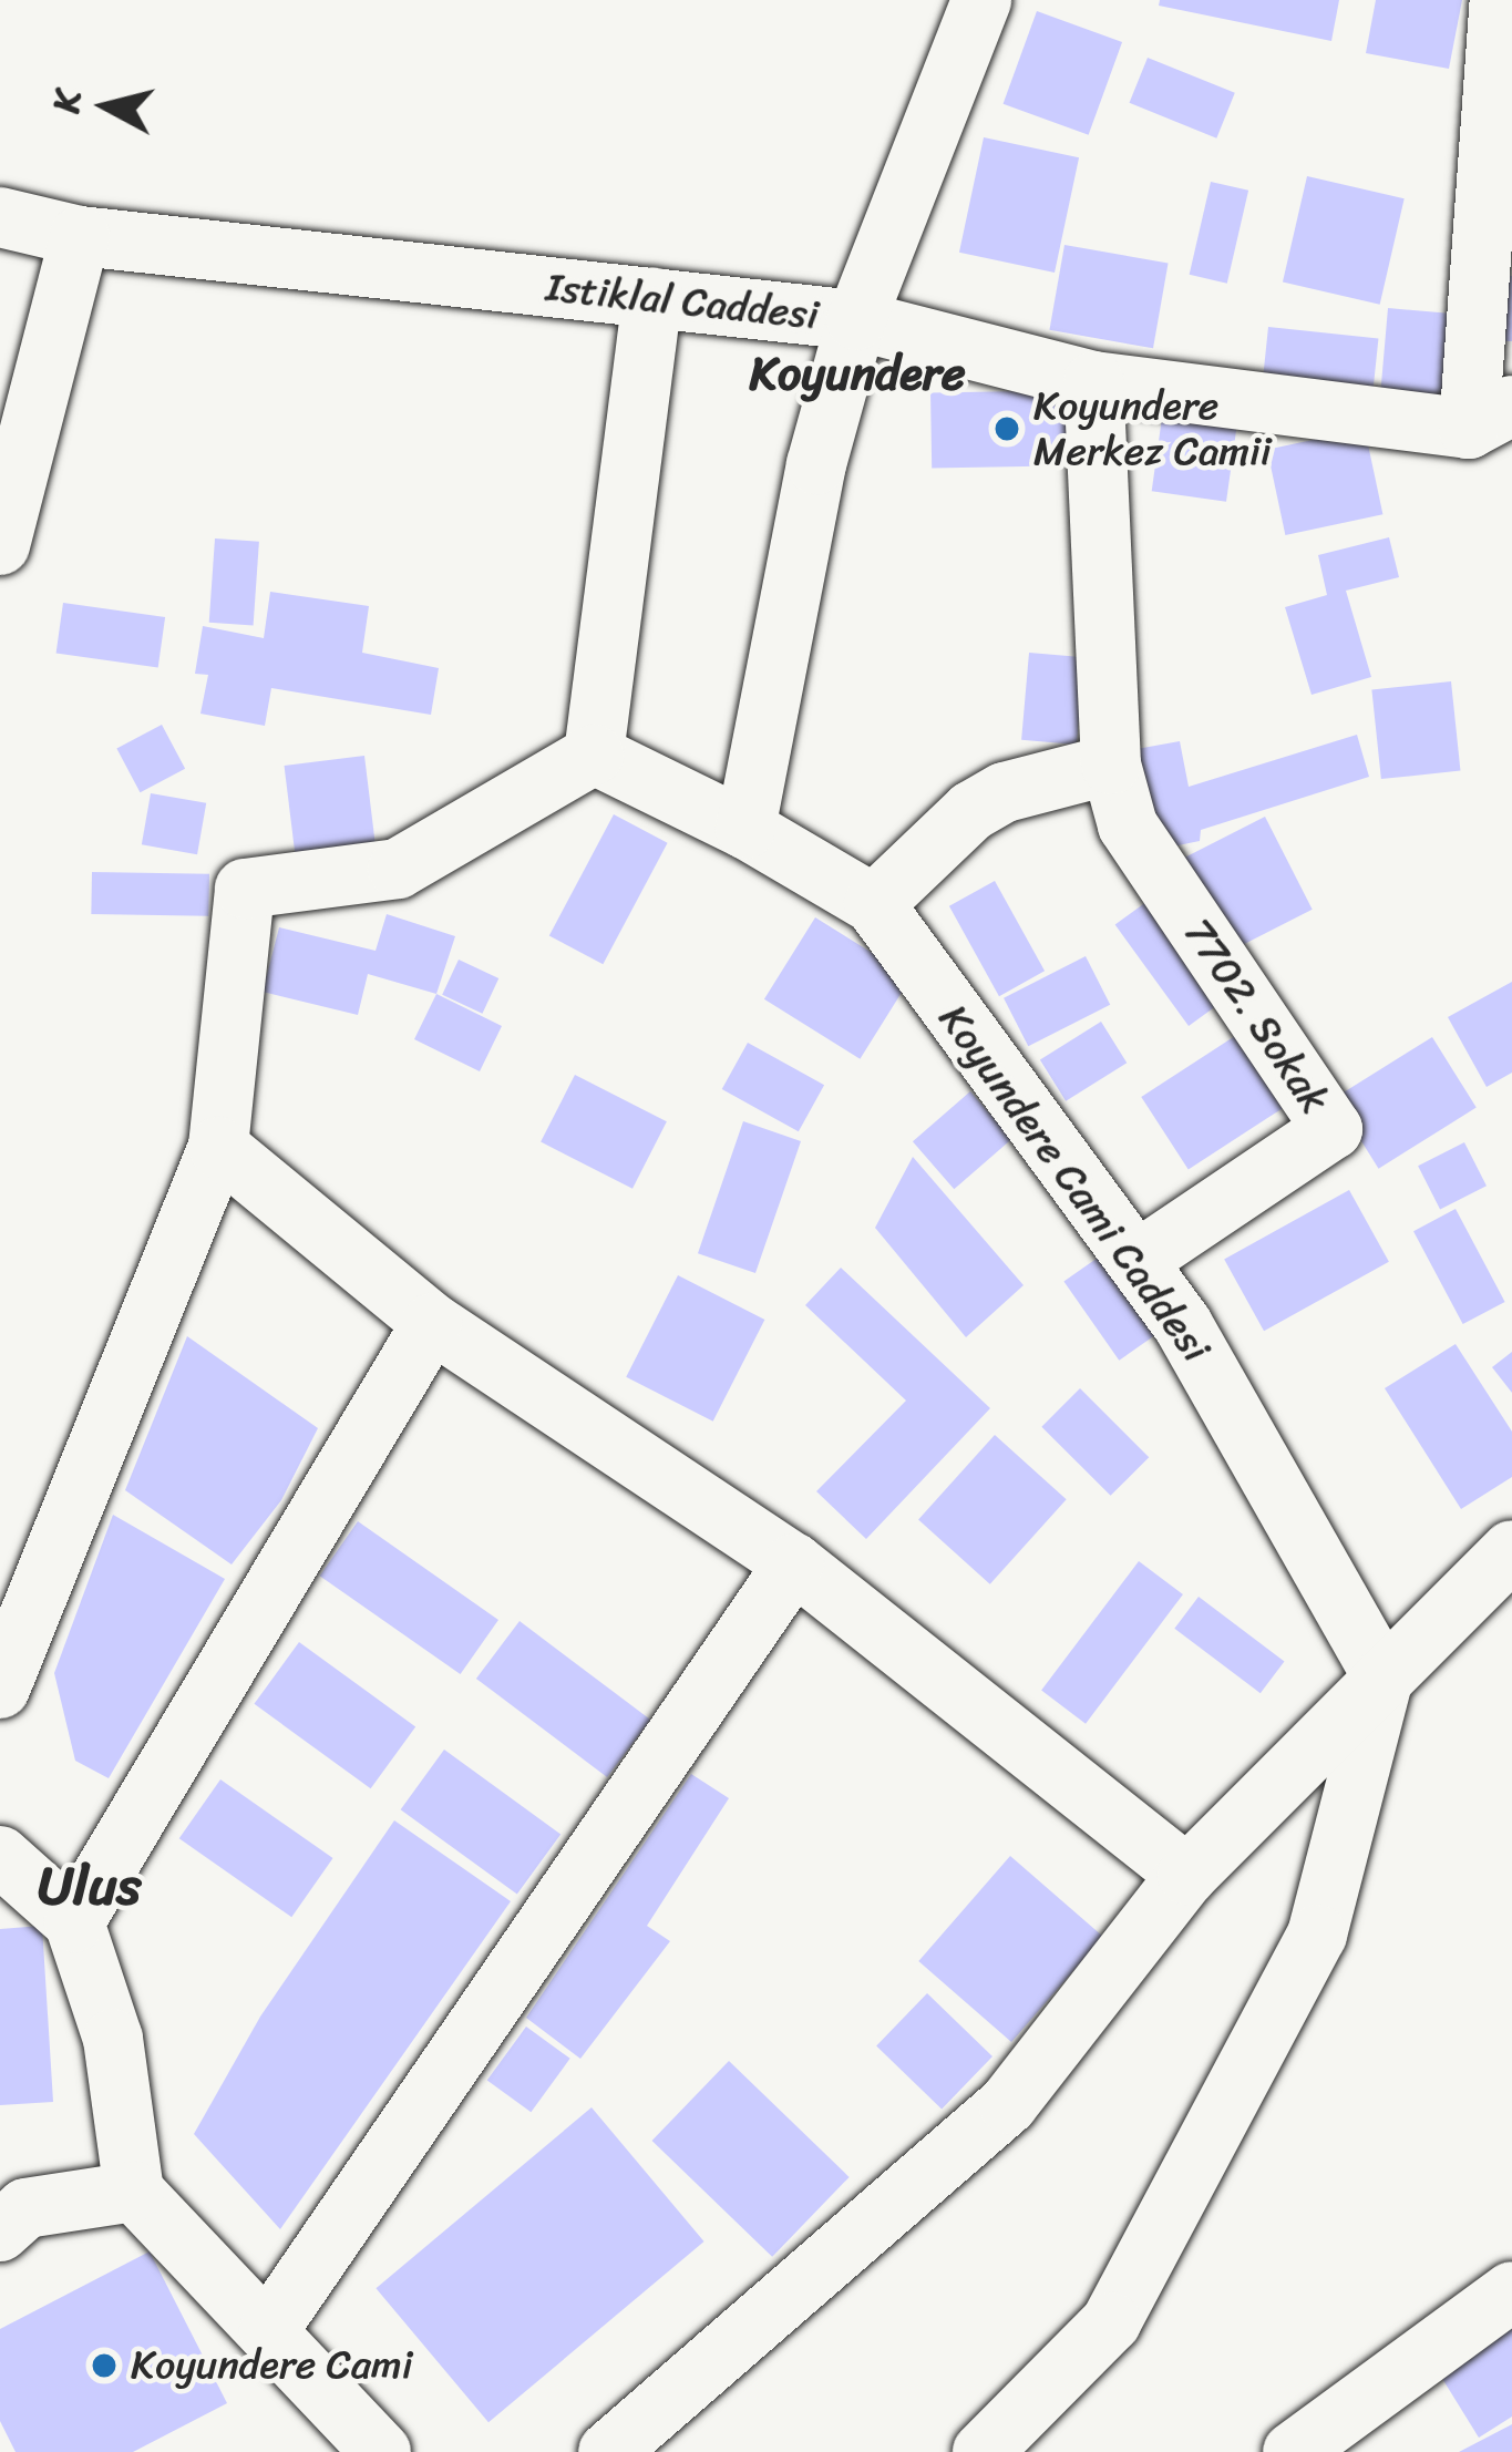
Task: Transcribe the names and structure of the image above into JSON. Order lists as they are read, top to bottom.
{
  "streets": {
    "street": ["Istiklal Caddesi", "7702. Sokak", "Koyundere Cami Caddesi"]
  },
  "crossings": [
    ["7702. Sokak", "Koyundere Cami Caddesi"]
  ],
  "districts": ["Koyundere", "Ulus"],
  "places": ["Koyundere Merkez Camii", "Koyundere Cami"],
  "north": "left"
}
